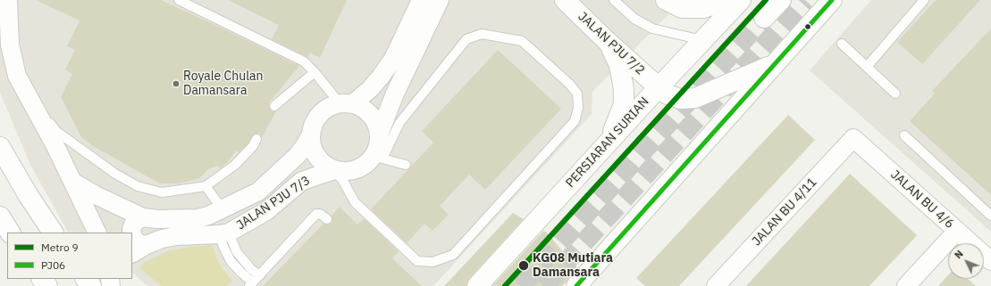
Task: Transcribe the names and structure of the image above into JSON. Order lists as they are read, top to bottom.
{
  "streets": {
    "street": [
      "JALAN PJU 7/2",
      "PERSIARAN SURIAN",
      "JALAN BU 4/6",
      "JALAN PJU 7/3",
      "JALAN BU 4/11"
    ]
  },
  "crossings": [
    ["JALAN PJU 7/2", "PERSIARAN SURIAN"],
    ["JALAN BU 4/6", "JALAN BU 4/11"]
  ],
  "places": ["Royale Chulan Damansara", "KG08 Mutiara Damansara"],
  "lines": ["metro line 9", "transit line PJ06"],
  "legend": ["Metro 9", "PJ06"],
  "north": "top left"
}
